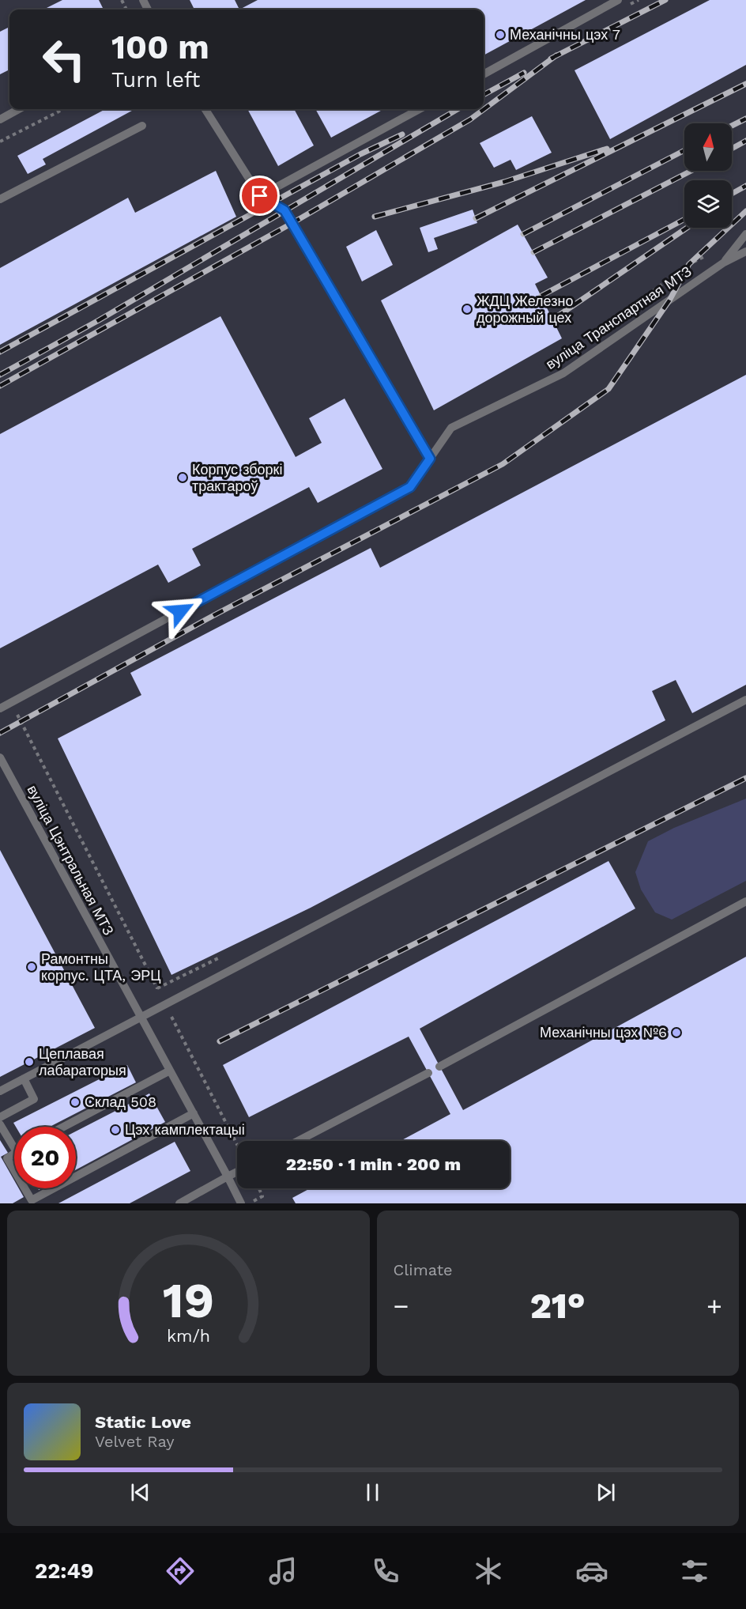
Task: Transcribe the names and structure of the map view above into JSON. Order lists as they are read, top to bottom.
{
  "streets": {
    "lane": ["вуліца Транспартная МТЗ", "вуліца Цэнтральная МТЗ"]
  },
  "places": [
    "Механічны цэх 7",
    "ЖДЦ Железно дорожный цех",
    "Корпус зборкі трактароў",
    "Рамонтны корпус. ЦТА, ЭРЦ",
    "Механічны цэх №6",
    "Цеплавая лабараторыя",
    "Склад 508",
    "Цэх камплектацыі"
  ],
  "north": "top",
  "page": {
    "turn": ["100 m", "Turn left"],
    "limit": "20",
    "trip": "22:50 · 1 min · 200 m",
    "tile": "Climate",
    "heat": ["−", "21°", "+"],
    "song": ["Static Love", "Velvet Ray"],
    "tabs": "22:49",
    "gauge": ["19", "km/h"]
  }
}
